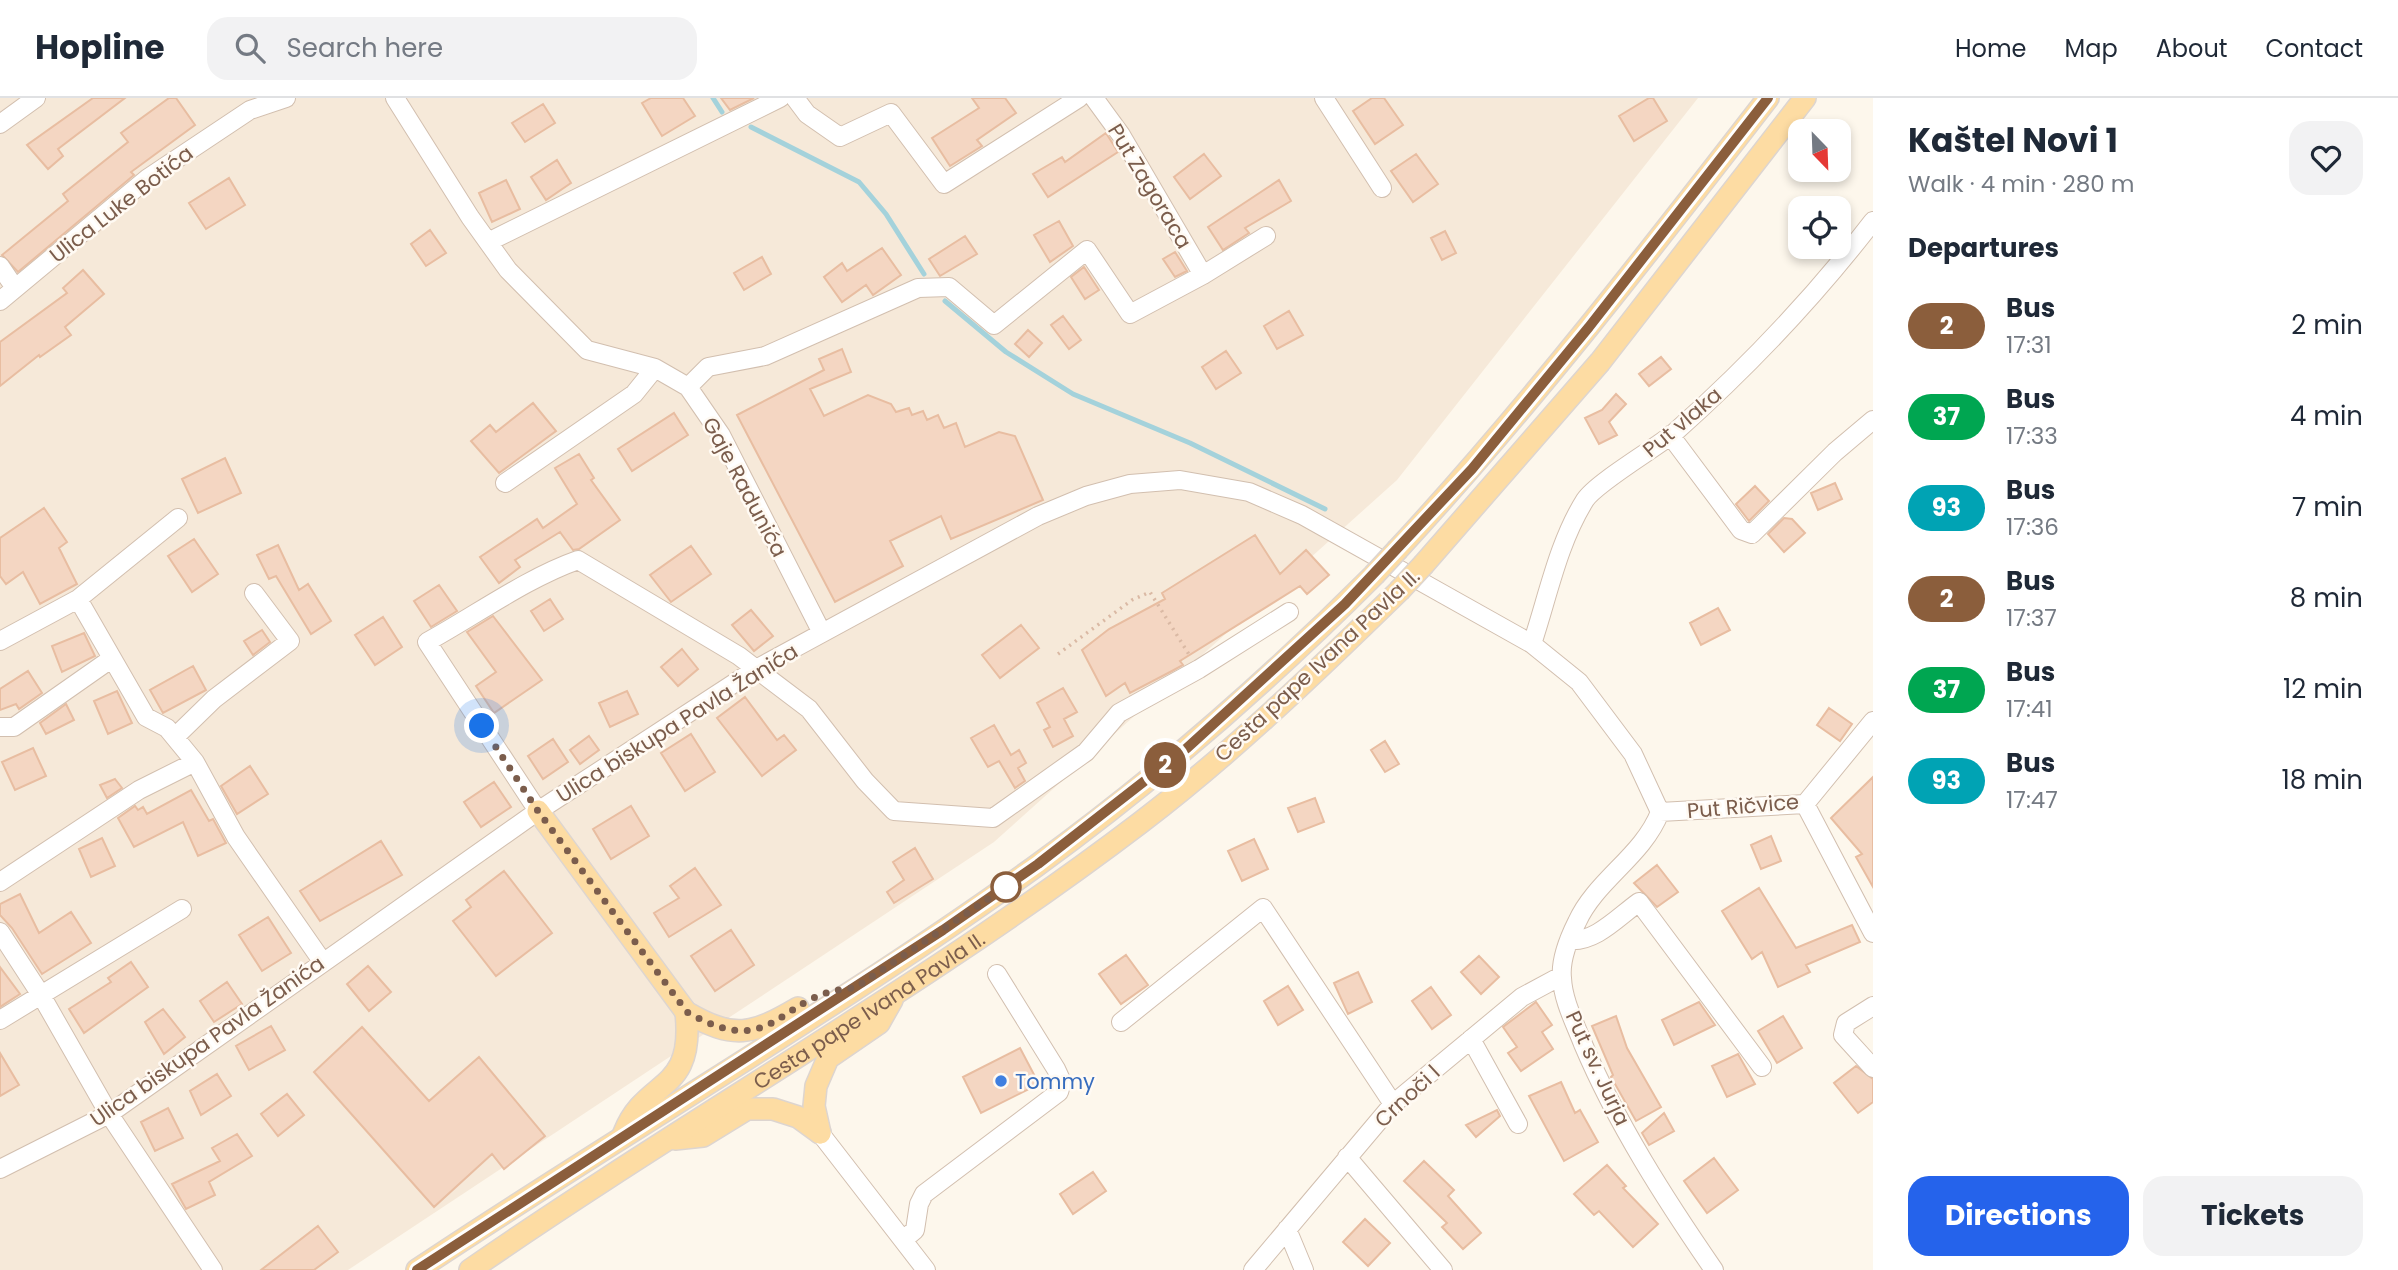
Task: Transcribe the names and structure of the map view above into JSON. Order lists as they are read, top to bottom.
{
  "streets": {
    "main road": ["Cesta pape Ivana Pavla II."],
    "street": [
      "Put Zagoraca",
      "Ulica Luke Botića",
      "Put vlaka",
      "Gaje Radunića",
      "Ulica biskupa Pavla Žanića",
      "Put Ričvice",
      "Put sv. Jurja",
      "Crnoči l"
    ]
  },
  "crossings": [
    ["Put vlaka", "Ulica biskupa Pavla Žanića"],
    ["Gaje Radunića", "Ulica biskupa Pavla Žanića"],
    ["Put Ričvice", "Put sv. Jurja"],
    ["Put sv. Jurja", "Crnoči l"]
  ],
  "places": ["Tommy"],
  "lines": ["bus line 2"],
  "north": "bottom right",
  "page": {
    "header": "Hopline",
    "search": "Search here",
    "nav": [
      "Home",
      "Map",
      "About",
      "Contact"
    ],
    "on_map": "2",
    "heading": [
      ["Kaštel Novi 1", "Walk · 4 min · 280 m"],
      "Departures"
    ],
    "list": [
      {
        "mark": "2",
        "name": "Bus",
        "note": "17:31",
        "value": "2 min"
      },
      {
        "mark": "37",
        "name": "Bus",
        "note": "17:33",
        "value": "4 min"
      },
      {
        "mark": "93",
        "name": "Bus",
        "note": "17:36",
        "value": "7 min"
      },
      {
        "mark": "2",
        "name": "Bus",
        "note": "17:37",
        "value": "8 min"
      },
      {
        "mark": "37",
        "name": "Bus",
        "note": "17:41",
        "value": "12 min"
      },
      {
        "mark": "93",
        "name": "Bus",
        "note": "17:47",
        "value": "18 min"
      }
    ],
    "buttons": ["Directions", "Tickets"]
  }
}
